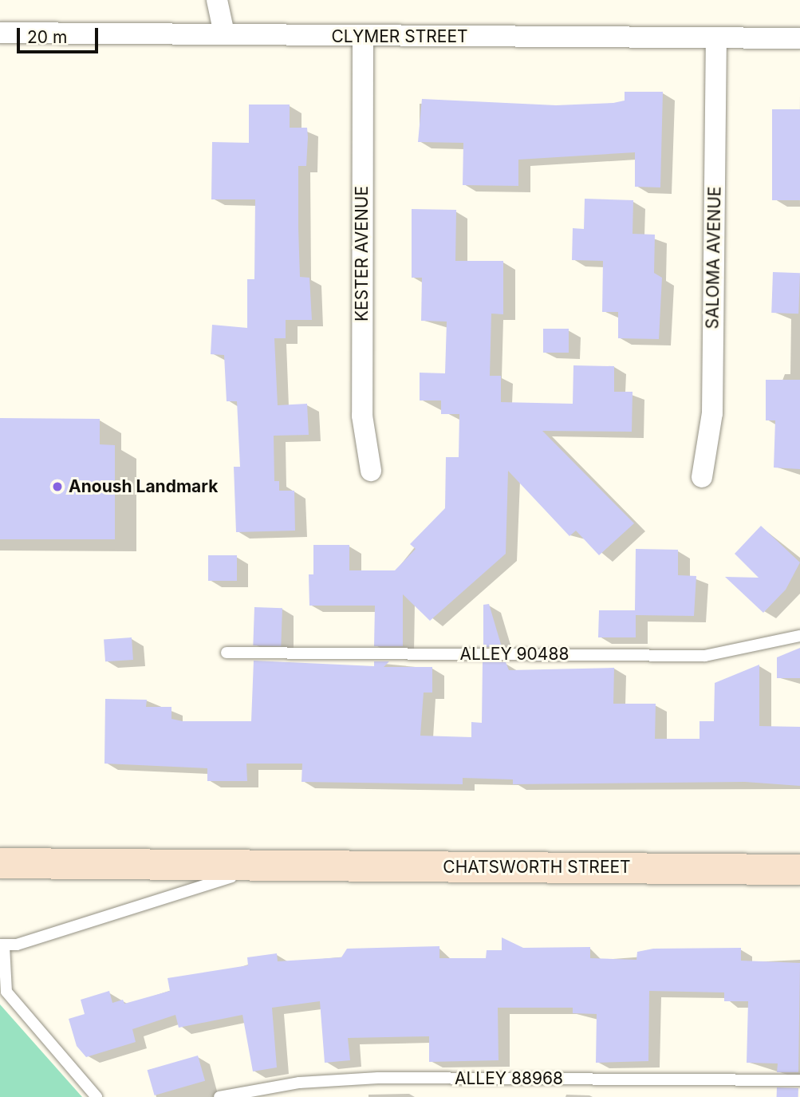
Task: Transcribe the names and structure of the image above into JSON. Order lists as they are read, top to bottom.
{
  "streets": {
    "main road": ["CHATSWORTH STREET"],
    "street": ["CLYMER STREET", "KESTER AVENUE", "SALOMA AVENUE"],
    "lane": ["ALLEY 90488", "ALLEY 88968"]
  },
  "crossings": [
    ["CLYMER STREET", "KESTER AVENUE"],
    ["CLYMER STREET", "SALOMA AVENUE"]
  ],
  "places": ["Anoush Landmark"],
  "scale_bar": "20 m"
}
